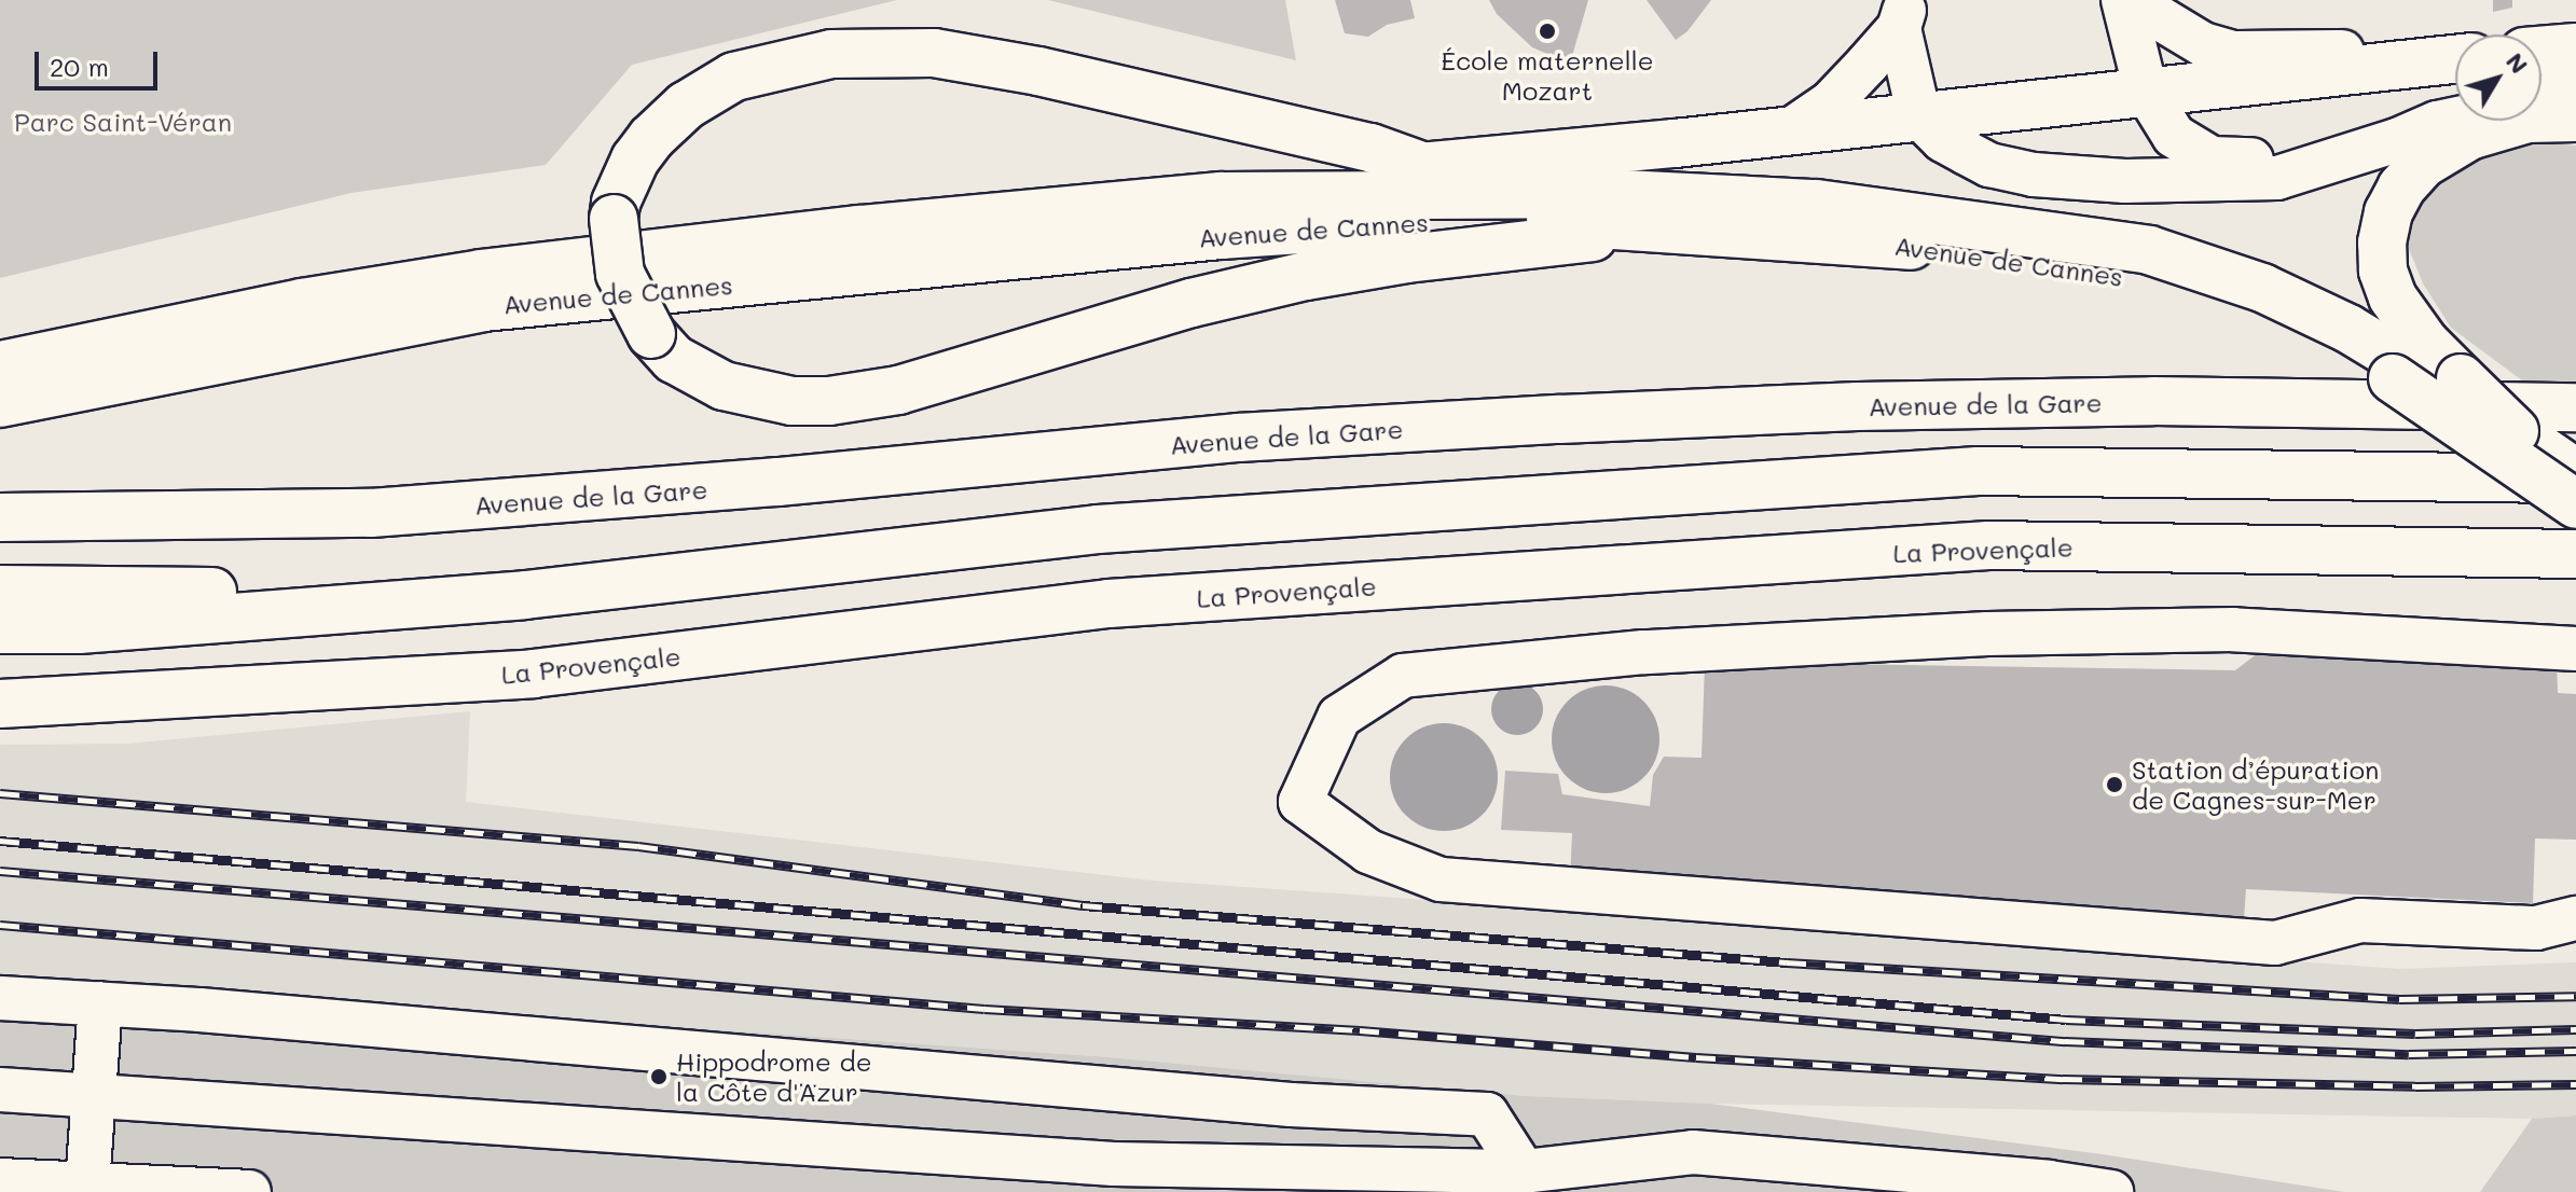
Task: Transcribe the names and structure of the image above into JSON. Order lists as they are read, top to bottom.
{
  "streets": {
    "main road": ["Avenue de Cannes", "Avenue de la Gare", "La Provençale"]
  },
  "parks": ["Parc Saint-Véran"],
  "places": ["École maternelle Mozart", "Station d’épuration de Cagnes-sur-Mer", "Hippodrome de la Côte d'Azur"],
  "scale_bar": "20 m",
  "north": "top right"
}
